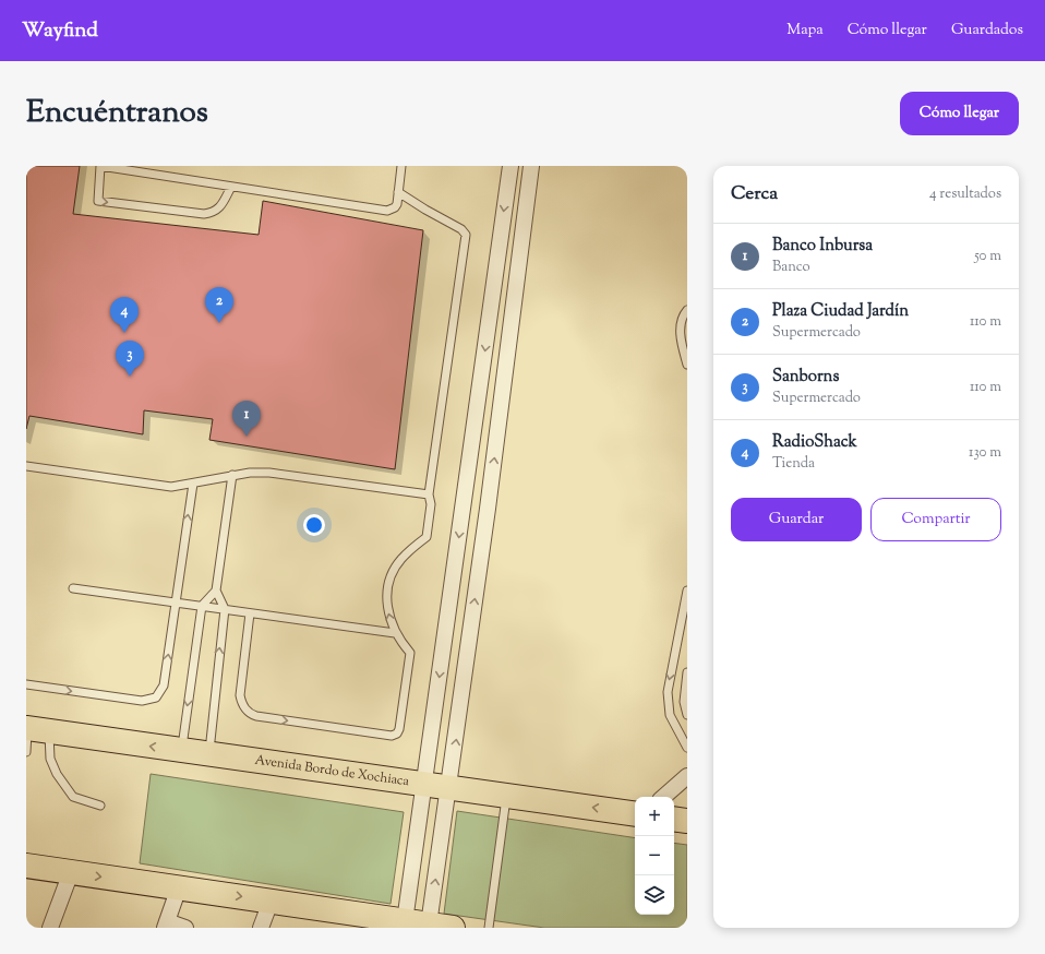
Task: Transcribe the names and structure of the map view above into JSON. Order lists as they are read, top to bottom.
{
  "streets": {
    "main road": ["Avenida Bordo de Xochiaca"]
  },
  "page": {
    "header": "Wayfind",
    "nav": ["Mapa", "Cómo llegar", "Guardados"],
    "title": "Encuéntranos",
    "buttons": [
      "Cómo llegar",
      ["Guardar", "Compartir"]
    ],
    "heading": ["Cerca", "4 resultados"],
    "list": [
      {
        "mark": "1",
        "name": "Banco Inbursa",
        "note": "Banco",
        "value": "50 m"
      },
      {
        "mark": "2",
        "name": "Plaza Ciudad Jardín",
        "note": "Supermercado",
        "value": "110 m"
      },
      {
        "mark": "3",
        "name": "Sanborns",
        "note": "Supermercado",
        "value": "110 m"
      },
      {
        "mark": "4",
        "name": "RadioShack",
        "note": "Tienda",
        "value": "130 m"
      }
    ],
    "pins": [
      "2",
      "4",
      "3",
      "1"
    ],
    "map_buttons": ["+", "−"]
  }
}
